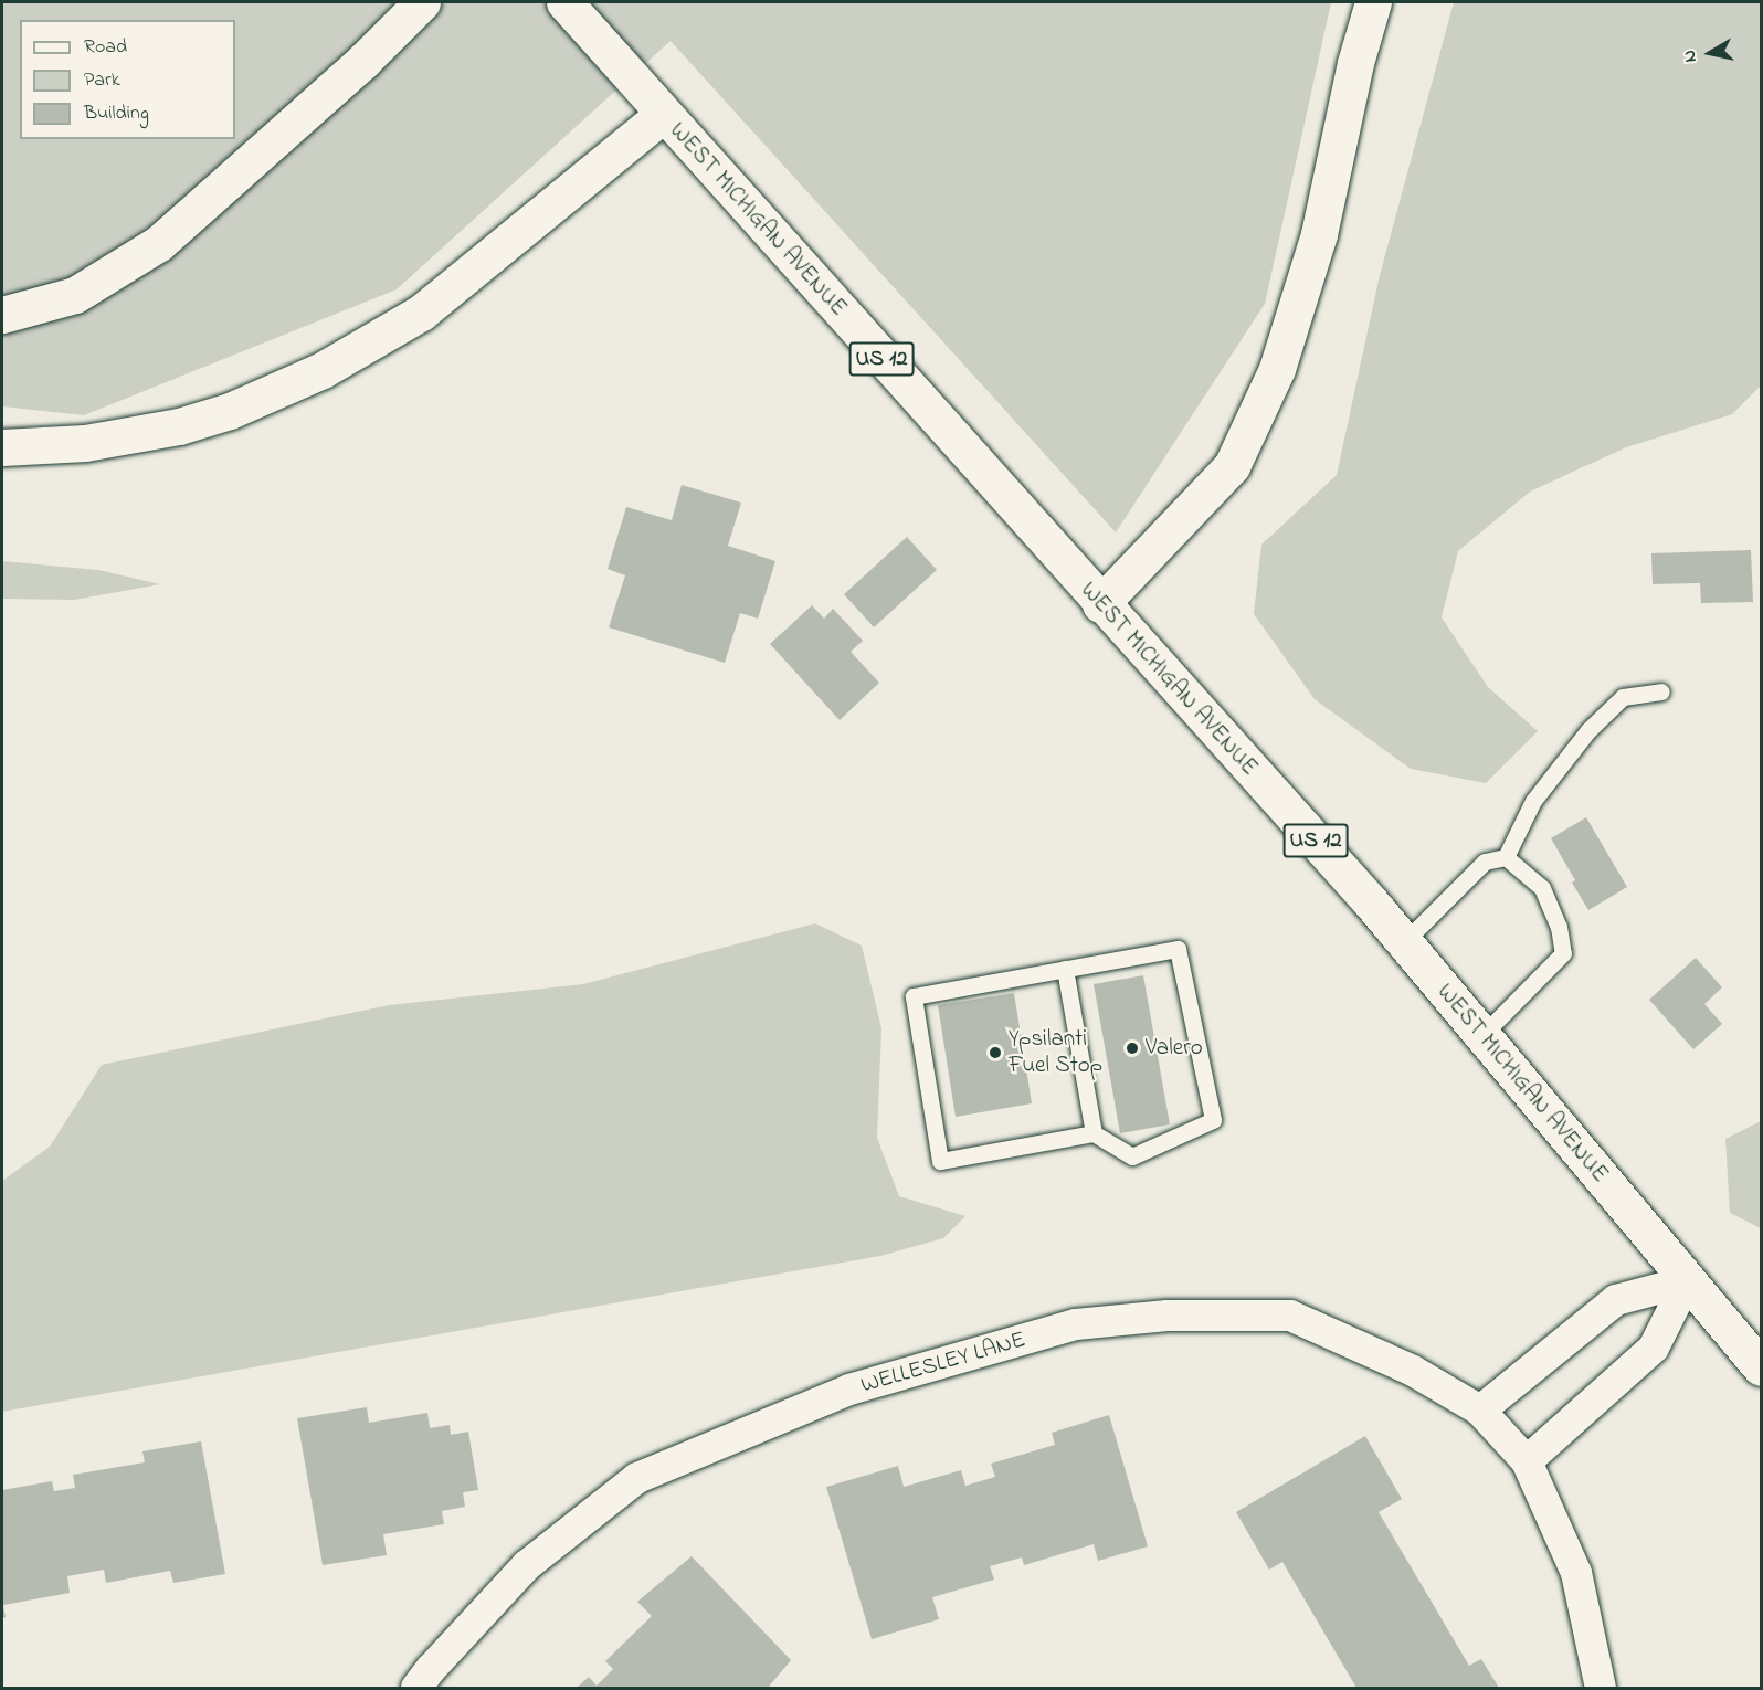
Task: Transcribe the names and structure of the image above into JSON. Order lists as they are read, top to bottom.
{
  "streets": {
    "highway": ["WEST MICHIGAN AVENUE", "US 12"],
    "street": ["WELLESLEY LANE"]
  },
  "places": ["Valero", "Ypsilanti Fuel Stop"],
  "legend": ["Road", "Park", "Building"],
  "north": "left"
}
